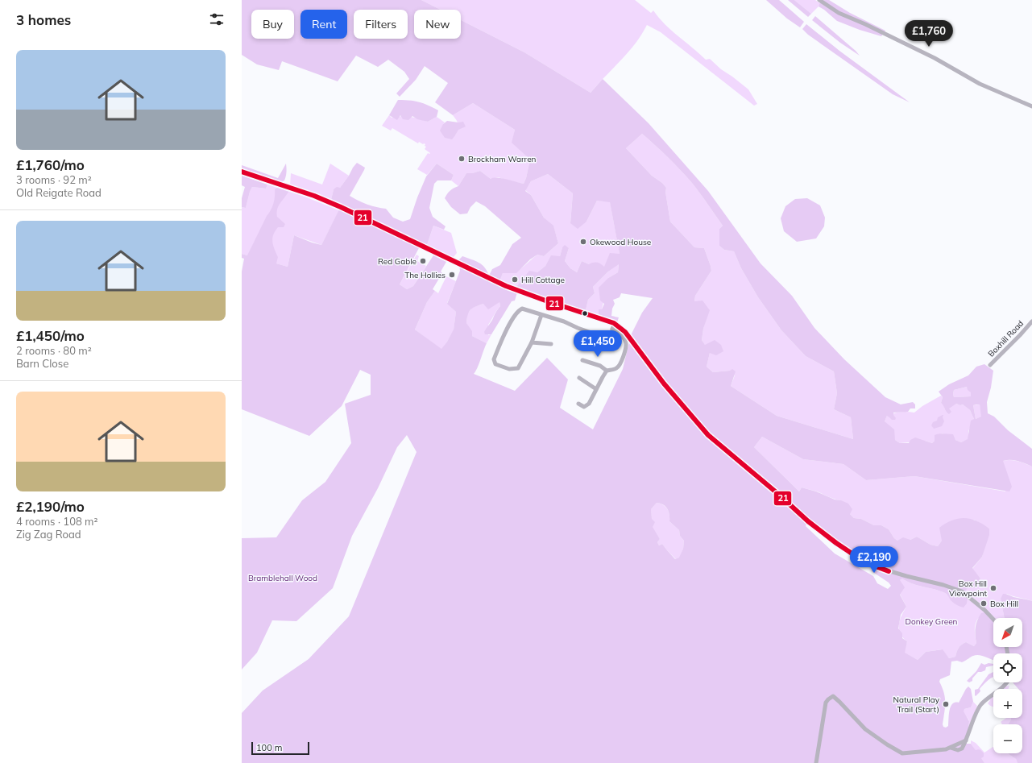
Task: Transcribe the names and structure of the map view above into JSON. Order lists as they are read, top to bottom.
{
  "streets": {
    "street": ["Boxhill Road"]
  },
  "parks": ["Bramblehall Wood", "Donkey Green"],
  "places": [
    "Brockham Warren",
    "Okewood House",
    "Red Gable",
    "The Hollies",
    "Hill Cottage",
    "Box Hill Viewpoint",
    "Box Hill",
    "Natural Play Trail (Start)"
  ],
  "lines": ["transit line 21"],
  "scale_bar": "100 m",
  "north": "bottom left",
  "page": {
    "heading": "3 homes",
    "chip": [
      "Buy",
      "Rent",
      "Filters",
      "New"
    ],
    "price": ["£1,760", "£1,450", "£2,190"],
    "list": [
      {
        "name": "£1,760/mo",
        "note": "3 rooms · 92 m² · Old Reigate Road"
      },
      {
        "name": "£1,450/mo",
        "note": "2 rooms · 80 m² · Barn Close"
      },
      {
        "name": "£2,190/mo",
        "note": "4 rooms · 108 m² · Zig Zag Road"
      }
    ],
    "map_buttons": ["+", "−"],
    "scale": "100 m"
  }
}
